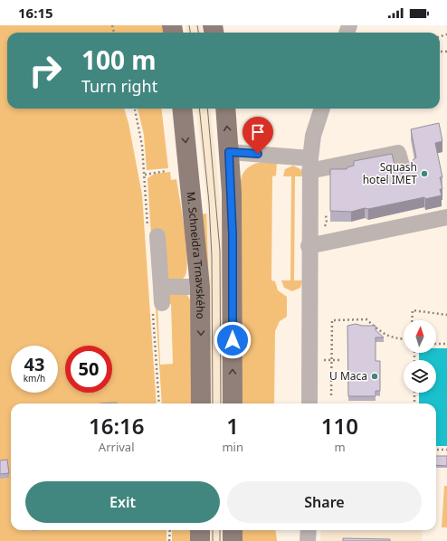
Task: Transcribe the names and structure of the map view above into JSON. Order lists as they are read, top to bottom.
{
  "streets": {
    "main road": ["M. Schneidra Trnavského"]
  },
  "places": ["Squash hotel IMET", "U Maca"],
  "north": "top",
  "page": {
    "status": "16:15",
    "turn": ["100 m", "Turn right"],
    "speed": "43 km/h",
    "limit": "50",
    "eta": [
      "16:16",
      "Arrival",
      "1",
      "min",
      "110",
      "m"
    ],
    "buttons": ["Exit", "Share"]
  }
}
